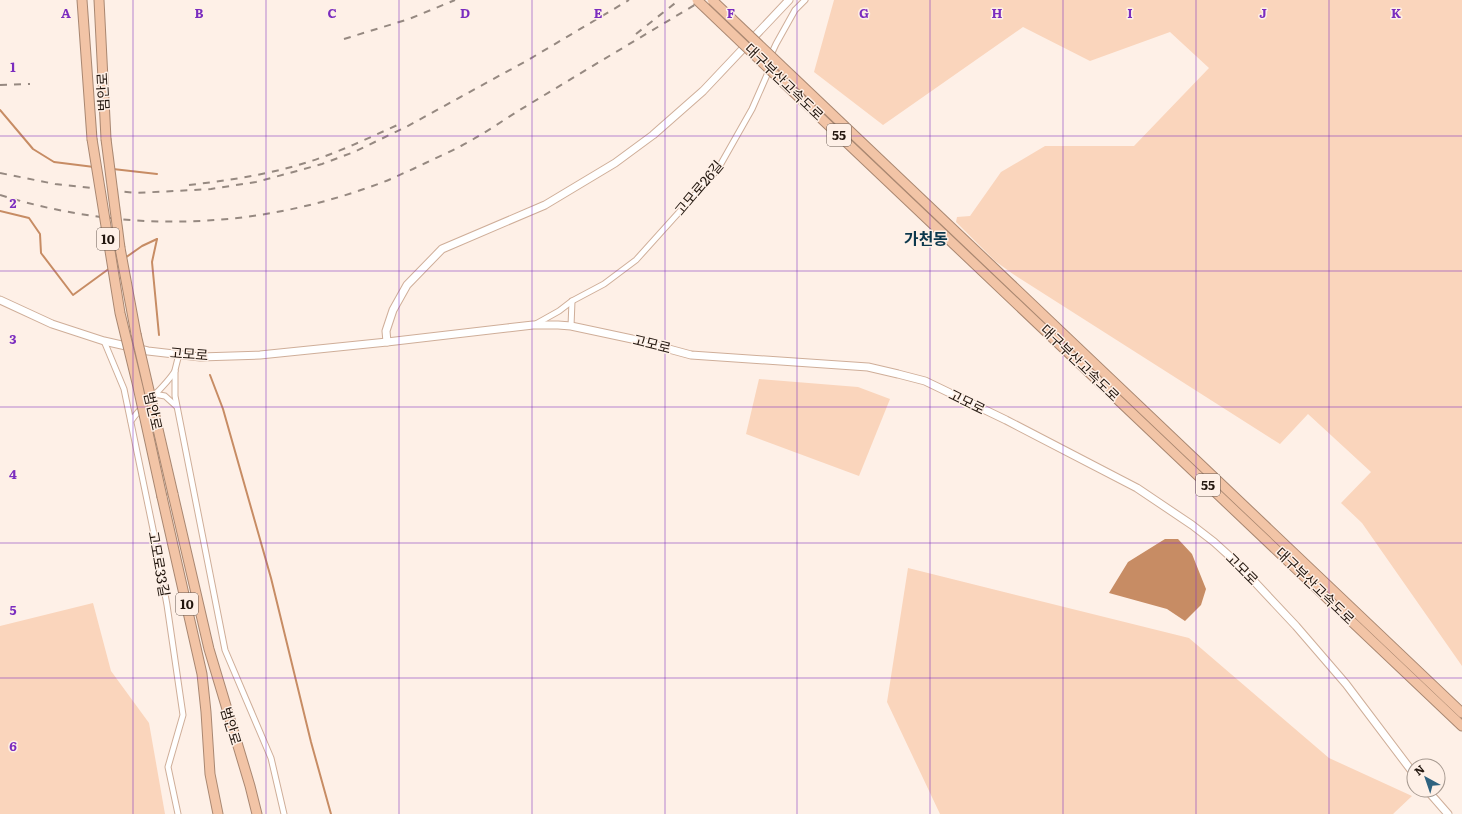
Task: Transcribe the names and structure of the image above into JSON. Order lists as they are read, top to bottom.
{
  "streets": {
    "highway": [
      "대구부산고속도로",
      "범안로",
      "55",
      "10"
    ],
    "main road": ["고모로"],
    "street": ["고모로26길", "고모로33길"]
  },
  "crossings": [
    ["고모로26길", "고모로"],
    ["고모로", "고모로33길"]
  ],
  "districts": ["가천동"],
  "north": "top left",
  "grid": {
    "columns": [
      "A",
      "B",
      "C",
      "D",
      "E",
      "F",
      "G",
      "H",
      "I",
      "J",
      "K"
    ],
    "rows": [
      "1",
      "2",
      "3",
      "4",
      "5",
      "6"
    ]
  }
}
